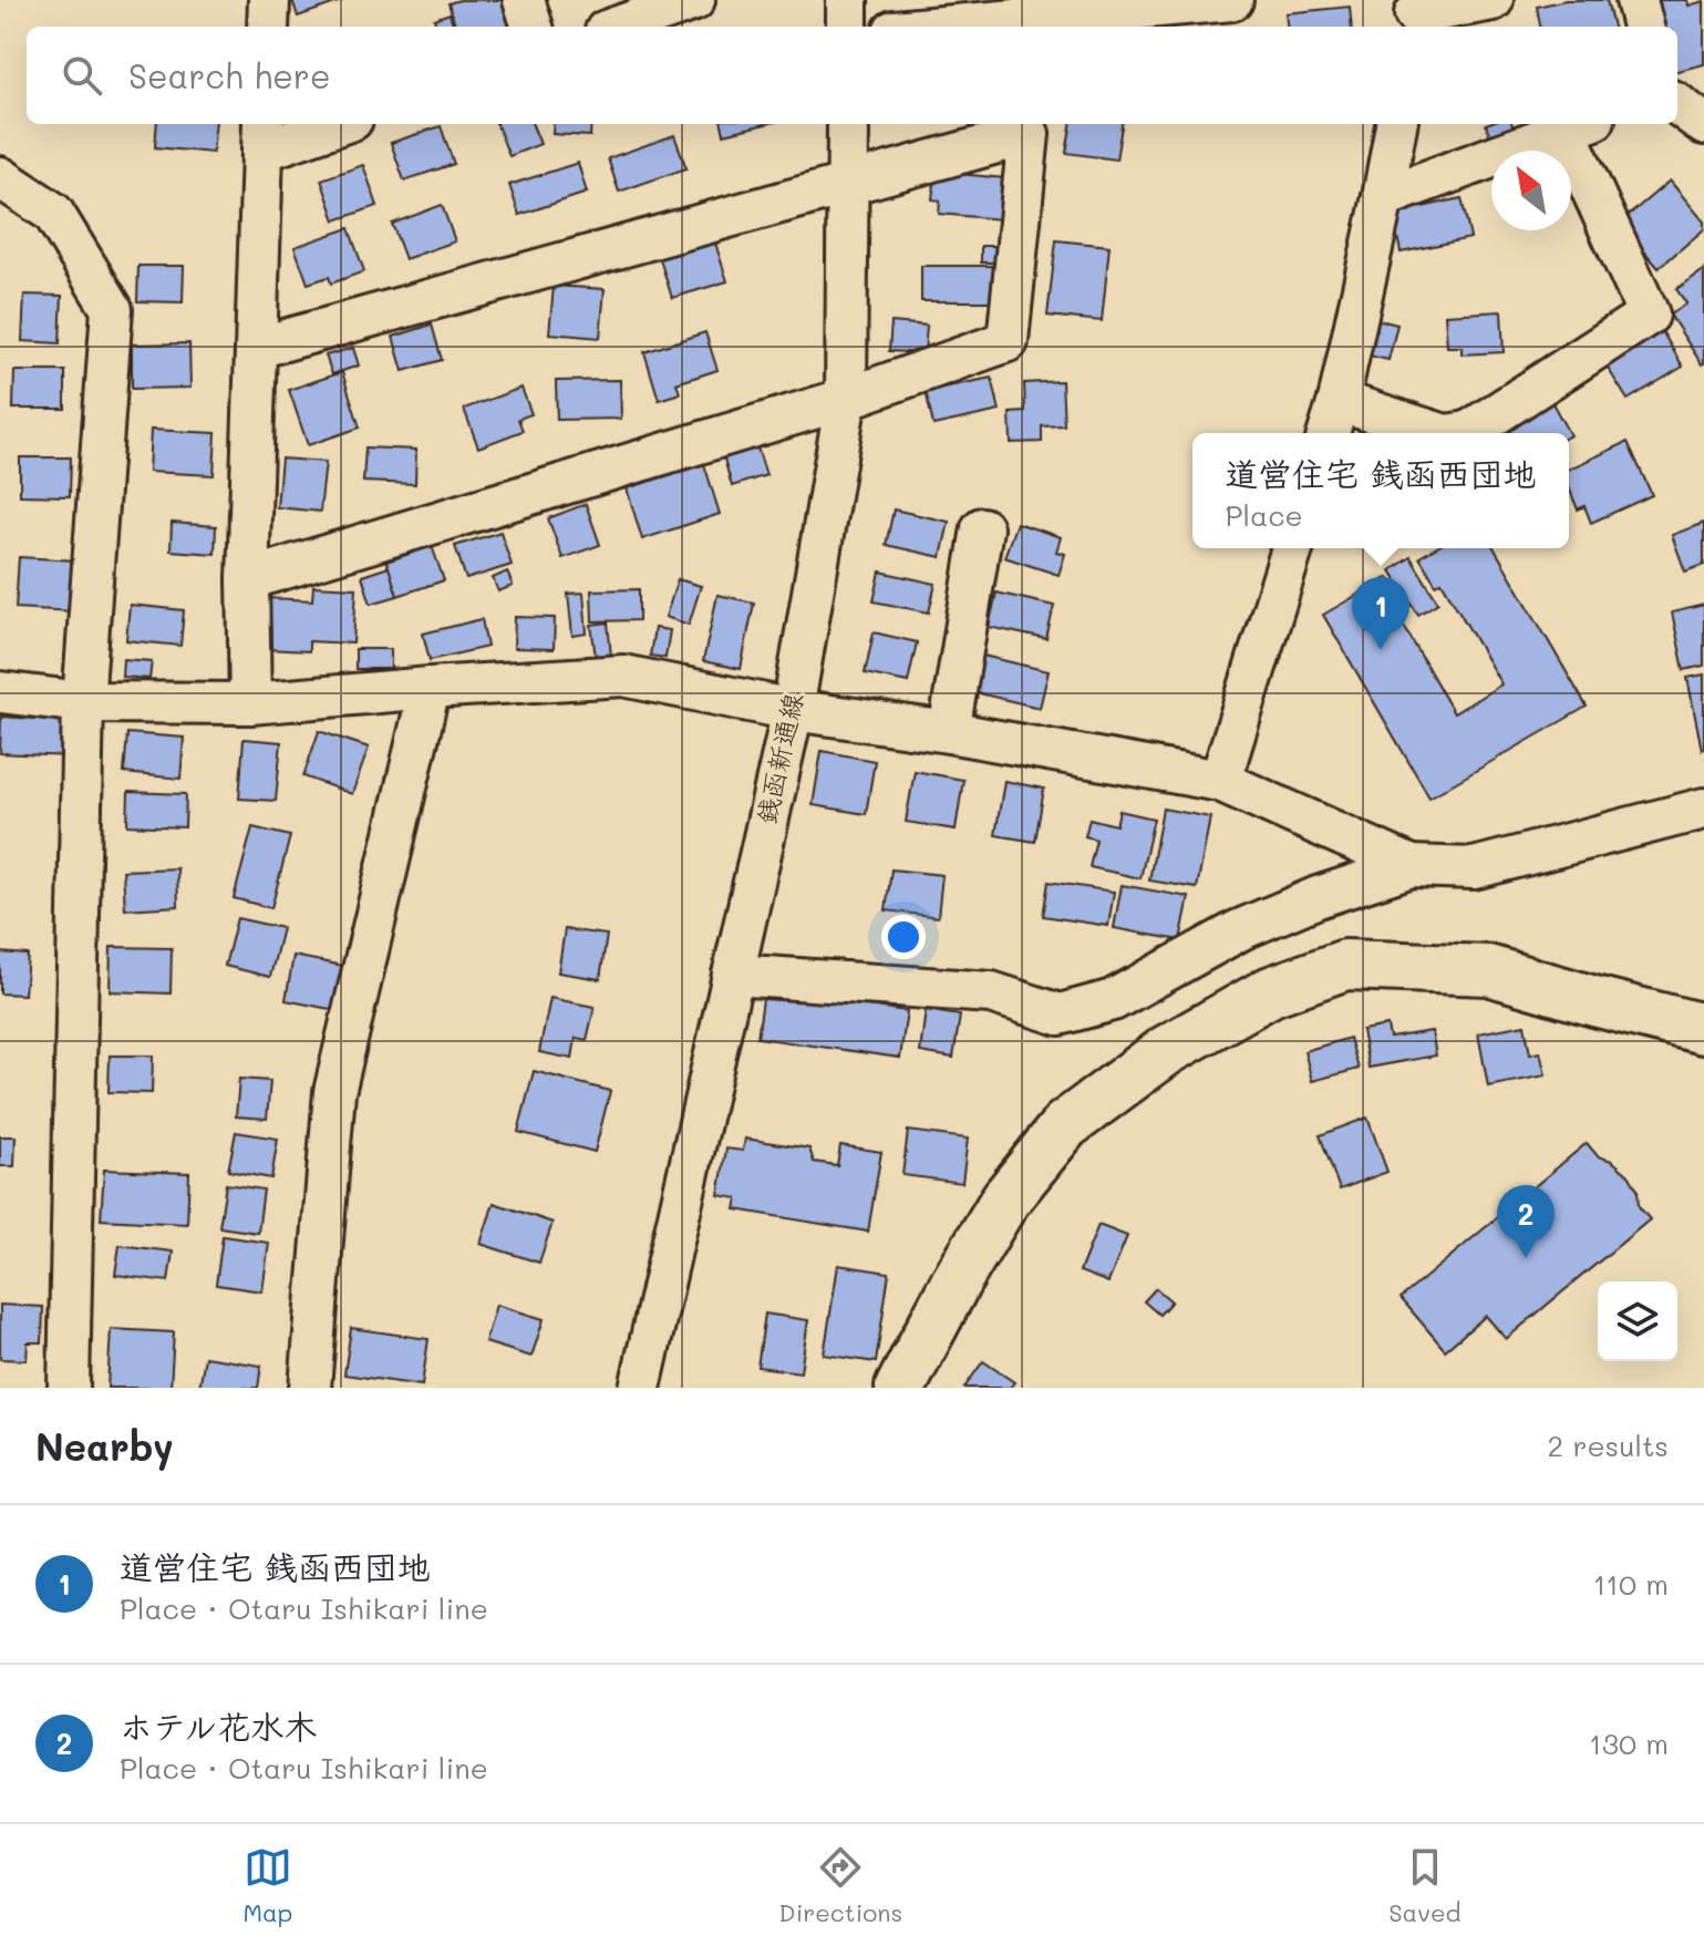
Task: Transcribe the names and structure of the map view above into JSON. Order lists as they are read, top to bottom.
{
  "streets": {
    "street": ["銭函新通線"]
  },
  "north": "top left",
  "page": {
    "search": "Search here",
    "popup": ["道営住宅 銭函西団地", "Place"],
    "pins": ["1", "2"],
    "heading": ["Nearby", "2 results"],
    "list": [
      {
        "mark": "1",
        "name": "道営住宅 銭函西団地",
        "note": "Place · Otaru Ishikari line",
        "value": "110 m"
      },
      {
        "mark": "2",
        "name": "ホテル花水木",
        "note": "Place · Otaru Ishikari line",
        "value": "130 m"
      }
    ],
    "nav": ["Map", "Directions", "Saved"]
  }
}
